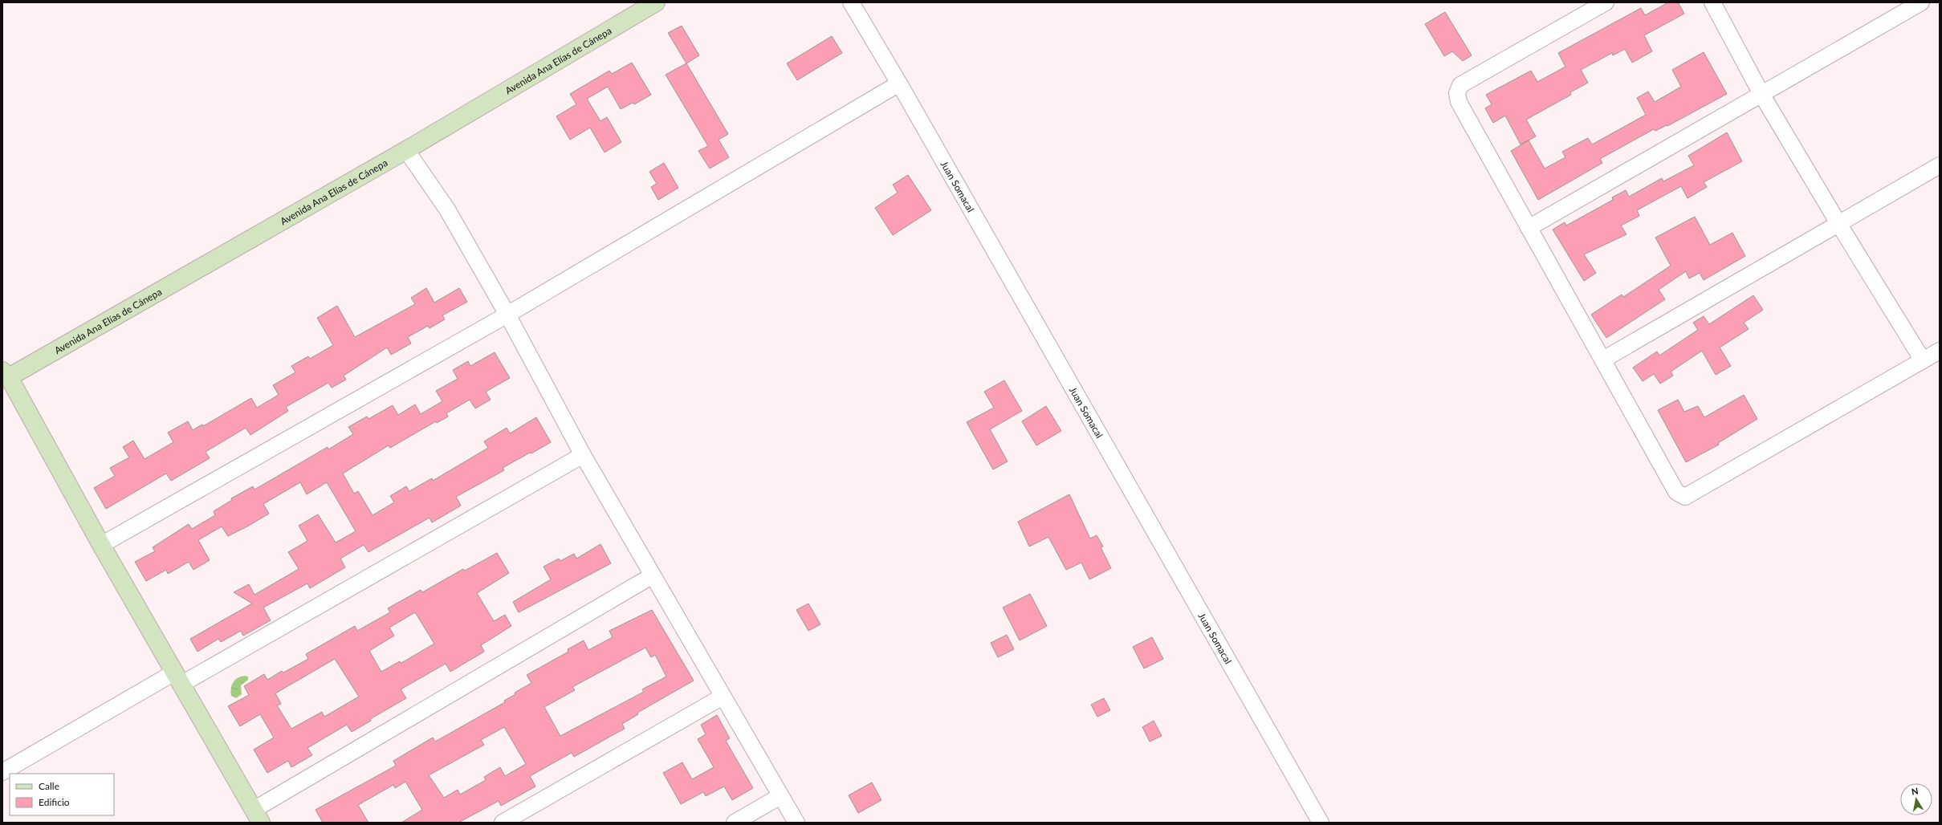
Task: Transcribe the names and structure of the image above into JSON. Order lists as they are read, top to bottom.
{
  "streets": {
    "main road": ["Avenida Ana Elías de Cánepa"],
    "street": ["Juan Somacal"]
  },
  "legend": ["Calle", "Edificio"],
  "north": "top"
}
